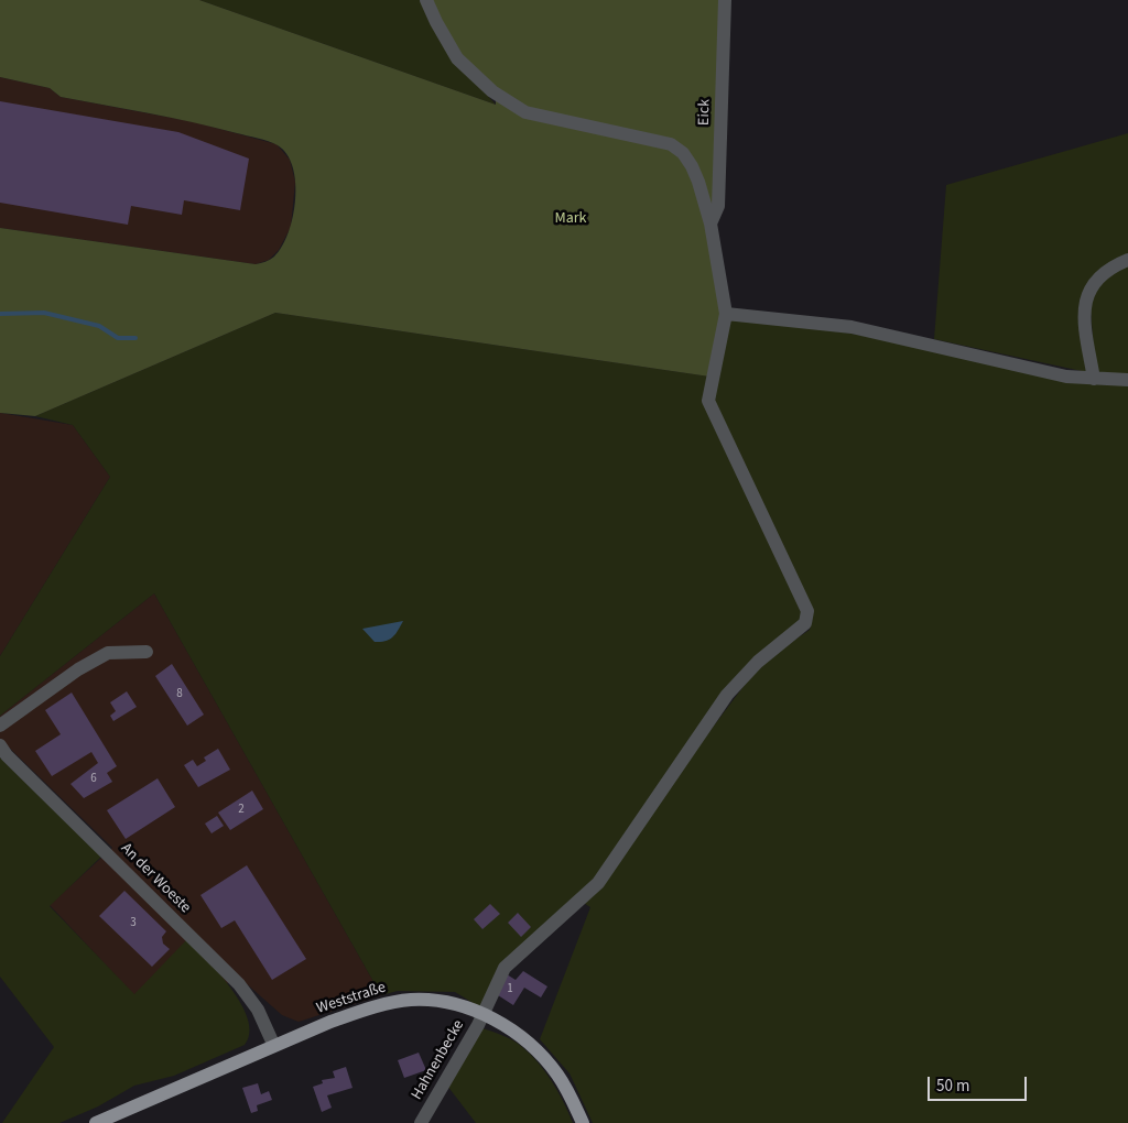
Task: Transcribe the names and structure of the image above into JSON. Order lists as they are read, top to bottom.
{
  "streets": {
    "main road": ["Weststraße"],
    "street": ["Eick", "An der Woeste", "Hahnenbecke"]
  },
  "crossings": [
    ["An der Woeste", "Weststraße"],
    ["Weststraße", "Hahnenbecke"]
  ],
  "parks": ["Mark"],
  "house_numbers": [
    "8",
    "6",
    "2",
    "3",
    "1"
  ],
  "scale_bar": "50 m"
}
